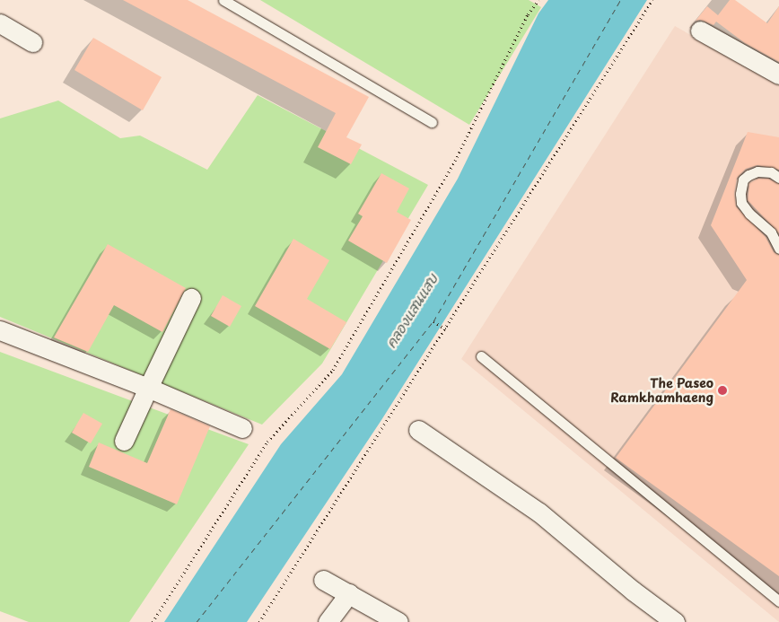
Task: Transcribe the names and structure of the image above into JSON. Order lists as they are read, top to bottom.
{
  "water": ["คลองแสนแสบ"],
  "places": ["The Paseo Ramkhamhaeng"]
}
